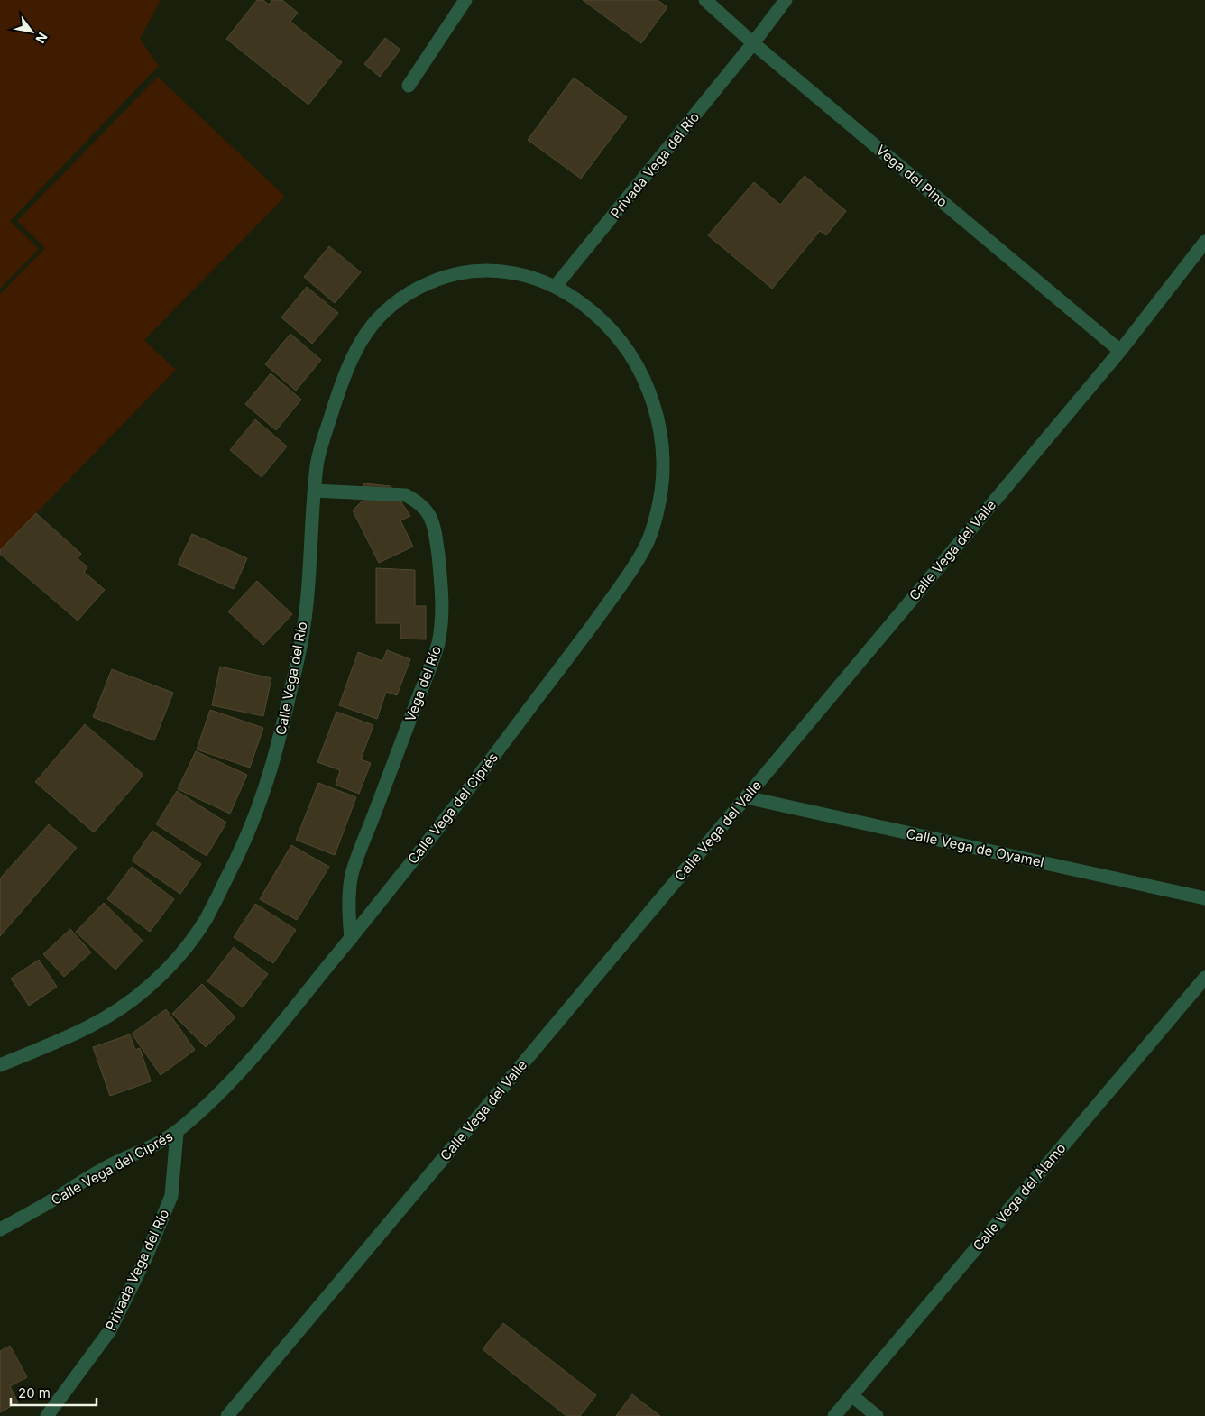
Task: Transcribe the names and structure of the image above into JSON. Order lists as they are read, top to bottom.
{
  "streets": {
    "street": [
      "Privada Vega del Río",
      "Vega del Pino",
      "Calle Vega del Valle",
      "Calle Vega del Río",
      "Vega del Río",
      "Calle Vega del Ciprés",
      "Calle Vega de Oyamel",
      "Calle Vega del Álamo"
    ]
  },
  "crossings": [
    ["Privada Vega del Río", "Vega del Pino"],
    ["Privada Vega del Río", "Calle Vega del Río"],
    ["Privada Vega del Río", "Calle Vega del Ciprés"],
    ["Vega del Pino", "Calle Vega del Valle"],
    ["Calle Vega del Valle", "Calle Vega de Oyamel"],
    ["Calle Vega del Río", "Vega del Río"],
    ["Calle Vega del Río", "Calle Vega del Ciprés"],
    ["Vega del Río", "Calle Vega del Ciprés"]
  ],
  "scale_bar": "20 m",
  "north": "bottom right"
}
